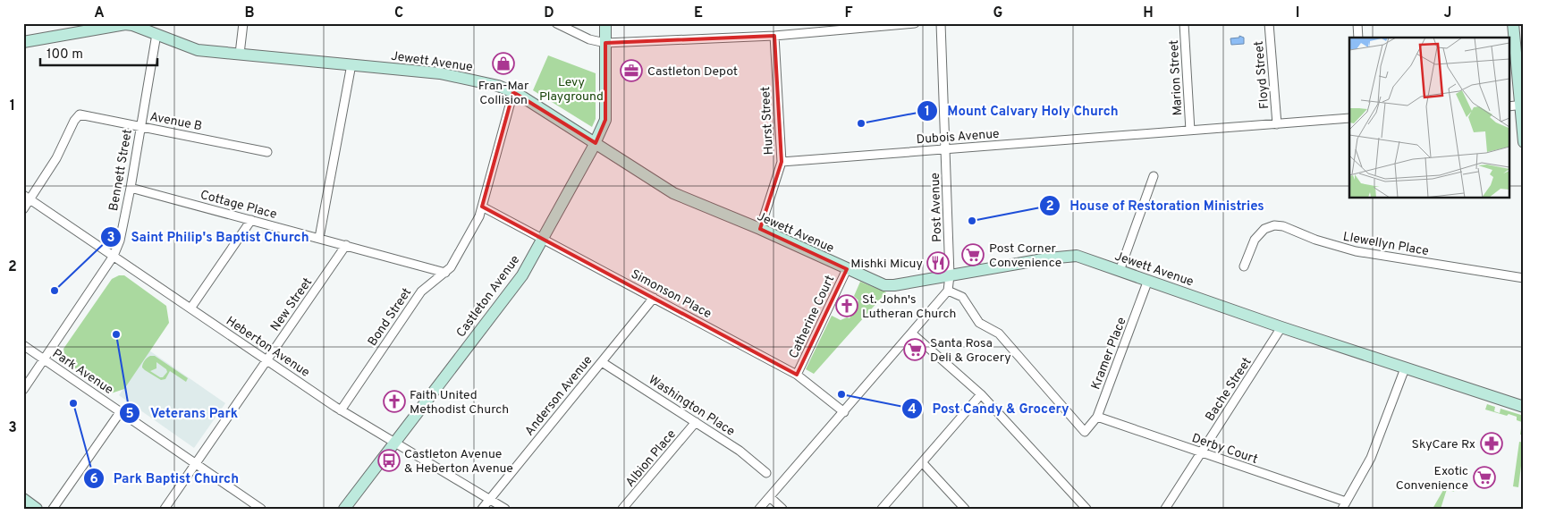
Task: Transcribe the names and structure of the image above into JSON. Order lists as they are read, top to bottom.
{
  "streets": {
    "street": [
      "Jewett Avenue",
      "Floyd Street",
      "Marion Street",
      "Avenue B",
      "Hurst Street",
      "Dubois Avenue",
      "Bennett Street",
      "Cottage Place",
      "Post Avenue",
      "Llewellyn Place",
      "Simonson Place",
      "Castleton Avenue",
      "New Street",
      "Bond Street",
      "Catherine Court",
      "Heberton Avenue",
      "Kramer Place",
      "Park Avenue",
      "Bache Street",
      "Anderson Avenue",
      "Washington Place",
      "Derby Court",
      "Albion Place"
    ]
  },
  "crossings": [
    ["Jewett Avenue", "Hurst Street"],
    ["Jewett Avenue", "Bennett Street"],
    ["Jewett Avenue", "Post Avenue"],
    ["Jewett Avenue", "Castleton Avenue"],
    ["Jewett Avenue", "Bond Street"],
    ["Jewett Avenue", "Catherine Court"],
    ["Jewett Avenue", "Kramer Place"],
    ["Jewett Avenue", "Bache Street"],
    ["Floyd Street", "Dubois Avenue"],
    ["Marion Street", "Dubois Avenue"],
    ["Avenue B", "Bennett Street"],
    ["Avenue B", "Heberton Avenue"],
    ["Hurst Street", "Dubois Avenue"],
    ["Dubois Avenue", "Post Avenue"],
    ["Bennett Street", "Cottage Place"],
    ["Bennett Street", "Heberton Avenue"],
    ["Bennett Street", "Park Avenue"],
    ["Cottage Place", "New Street"],
    ["Cottage Place", "Bond Street"],
    ["Post Avenue", "Kramer Place"],
    ["Simonson Place", "Castleton Avenue"],
    ["Simonson Place", "Bond Street"],
    ["Simonson Place", "Catherine Court"],
    ["Simonson Place", "Anderson Avenue"],
    ["Castleton Avenue", "Heberton Avenue"],
    ["New Street", "Heberton Avenue"],
    ["New Street", "Park Avenue"],
    ["Bond Street", "Heberton Avenue"],
    ["Heberton Avenue", "Anderson Avenue"],
    ["Kramer Place", "Derby Court"],
    ["Bache Street", "Derby Court"],
    ["Anderson Avenue", "Washington Place"],
    ["Washington Place", "Albion Place"]
  ],
  "parks": ["Levy Playground"],
  "places": {
    "shop": ["Fran-Mar Collision"],
    "office": ["Castleton Depot"],
    "other": [
      "Mount Calvary Holy Church",
      "House of Restoration Ministries",
      "Saint Philip's Baptist Church",
      "Veterans Park",
      "Post Candy & Grocery",
      "Park Baptist Church"
    ],
    "supermarket": ["Post Corner Convenience", "Santa Rosa Deli & Grocery", "Exotic Convenience"],
    "restaurant": ["Mishki Micuy"],
    "church": ["St. John's Lutheran Church", "Faith United Methodist Church"],
    "pharmacy": ["SkyCare Rx"],
    "bus stop": ["Castleton Avenue & Heberton Avenue"]
  },
  "scale_bar": "100 m",
  "grid": {
    "columns": [
      "A",
      "B",
      "C",
      "D",
      "E",
      "F",
      "G",
      "H",
      "I",
      "J"
    ],
    "rows": ["1", "2", "3"]
  }
}
